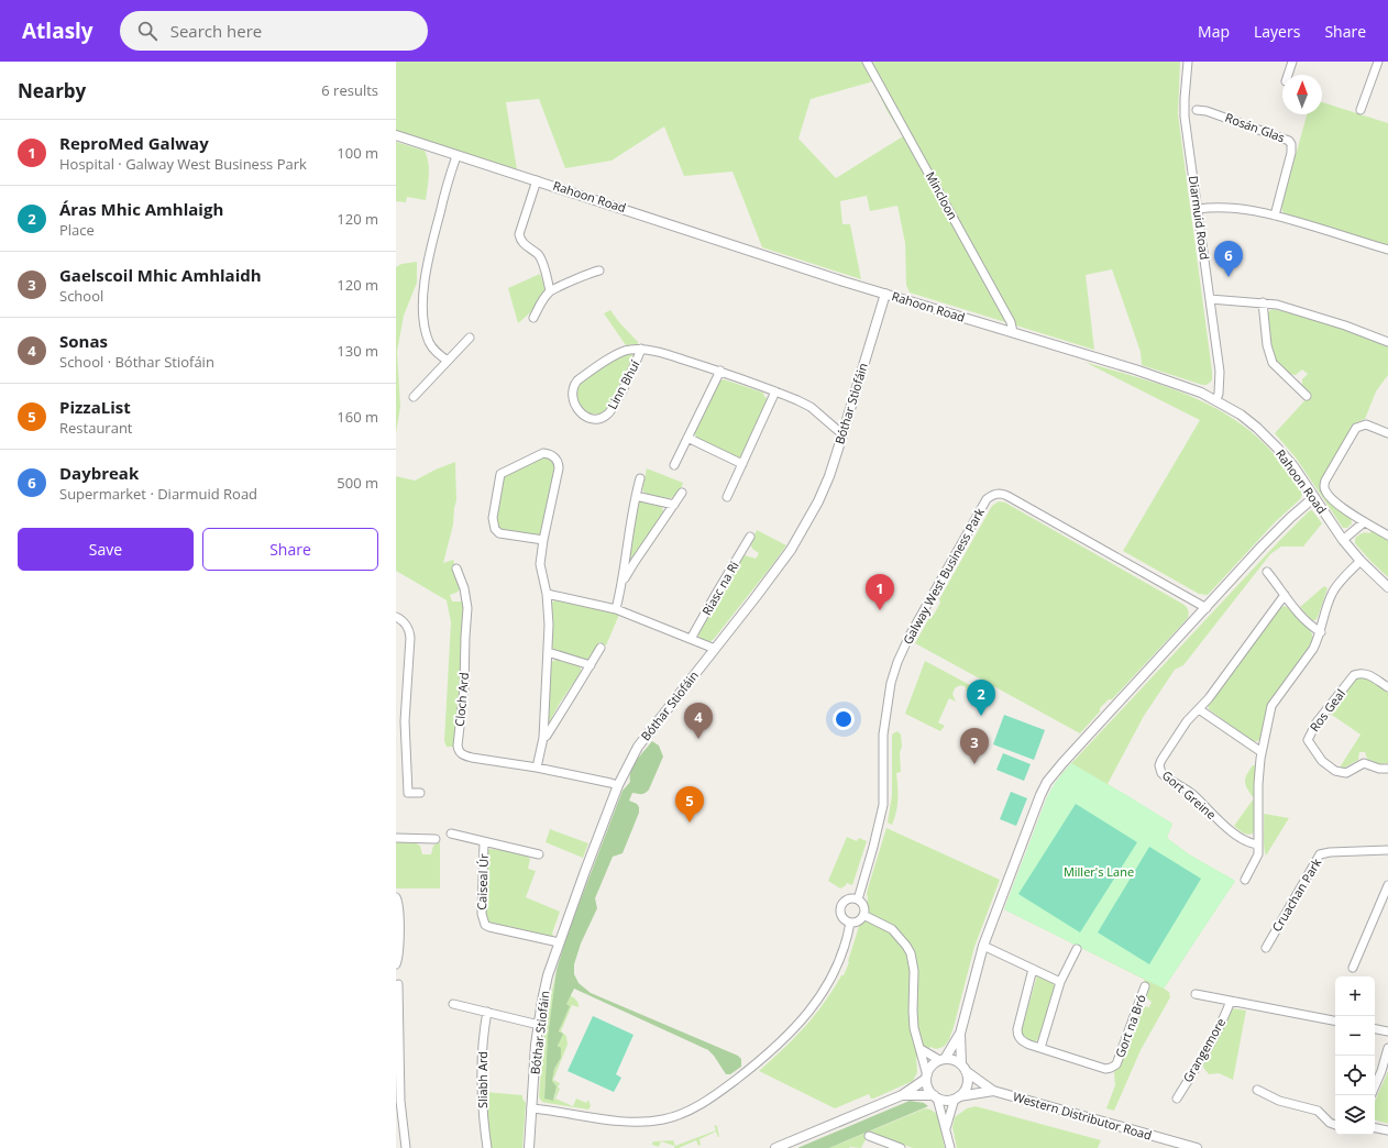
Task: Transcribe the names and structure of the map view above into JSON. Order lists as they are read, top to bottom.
{
  "streets": {
    "street": [
      "Rosán Glas",
      "Mincloon",
      "Rahoon Road",
      "Diarmuid Road",
      "Linn Bhuí",
      "Bóthar Stiofáin",
      "Galway West Business Park",
      "Riasc na Ri",
      "Cloch Ard",
      "Ros Geal",
      "Gort Greine",
      "Caiseal Úr",
      "Cruachan Park",
      "Gort na Bró",
      "Grangemore",
      "Sliabh Ard",
      "Western Distributor Road"
    ]
  },
  "crossings": [
    ["Mincloon", "Rahoon Road"],
    ["Rahoon Road", "Diarmuid Road"],
    ["Rahoon Road", "Bóthar Stiofáin"],
    ["Linn Bhuí", "Bóthar Stiofáin"],
    ["Bóthar Stiofáin", "Cloch Ard"],
    ["Bóthar Stiofáin", "Caiseal Úr"]
  ],
  "parks": ["Miller's Lane"],
  "north": "top",
  "page": {
    "header": "Atlasly",
    "search": "Search here",
    "nav": ["Map", "Layers", "Share"],
    "heading": ["Nearby", "6 results"],
    "list": [
      {
        "mark": "1",
        "name": "ReproMed Galway",
        "note": "Hospital · Galway West Business Park",
        "value": "100 m"
      },
      {
        "mark": "2",
        "name": "Áras Mhic Amhlaigh",
        "note": "Place",
        "value": "120 m"
      },
      {
        "mark": "3",
        "name": "Gaelscoil Mhic Amhlaidh",
        "note": "School",
        "value": "120 m"
      },
      {
        "mark": "4",
        "name": "Sonas",
        "note": "School · Bóthar Stiofáin",
        "value": "130 m"
      },
      {
        "mark": "5",
        "name": "PizzaList",
        "note": "Restaurant",
        "value": "160 m"
      },
      {
        "mark": "6",
        "name": "Daybreak",
        "note": "Supermarket · Diarmuid Road",
        "value": "500 m"
      }
    ],
    "pins": [
      "6",
      "1",
      "2",
      "4",
      "3",
      "5"
    ],
    "buttons": ["Save", "Share"],
    "map_buttons": ["+", "−"]
  }
}
